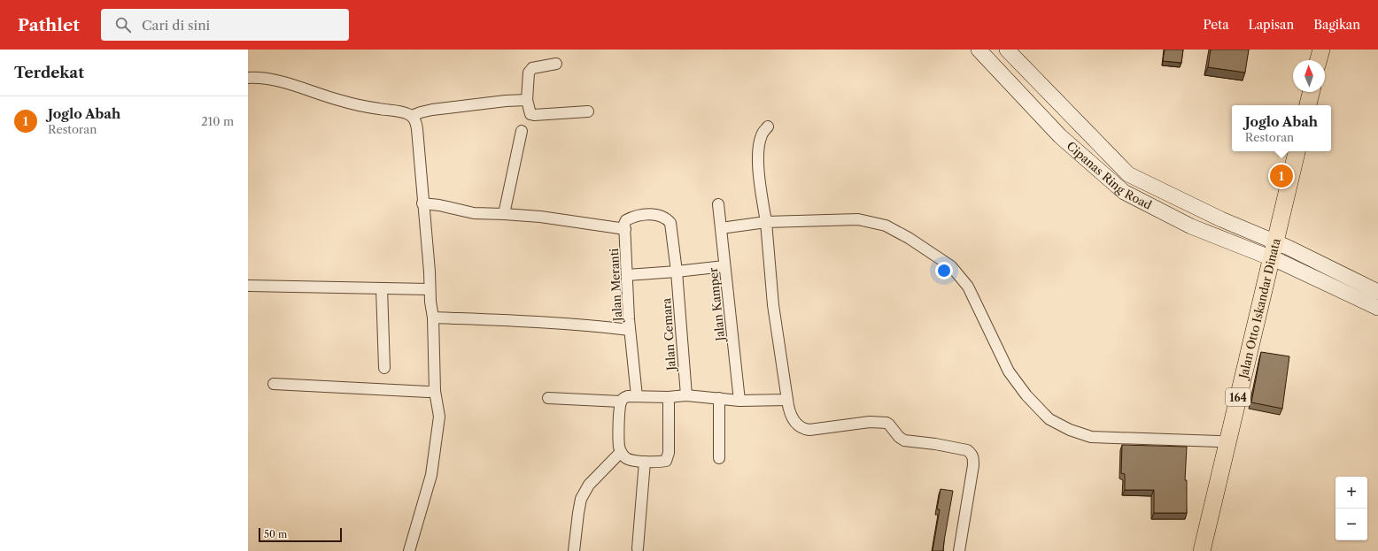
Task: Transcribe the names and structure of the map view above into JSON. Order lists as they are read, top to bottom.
{
  "streets": {
    "main road": ["Jalan Otto Iskandar Dinata", "164"],
    "street": [
      "Cipanas Ring Road",
      "Jalan Meranti",
      "Jalan Kamper",
      "Jalan Cemara"
    ]
  },
  "crossings": [
    ["Cipanas Ring Road", "Jalan Otto Iskandar Dinata"],
    ["Jalan Meranti", "Jalan Cemara"]
  ],
  "scale_bar": "50 m",
  "north": "top",
  "page": {
    "header": "Pathlet",
    "search": "Cari di sini",
    "nav": ["Peta", "Lapisan", "Bagikan"],
    "heading": "Terdekat",
    "list": [
      {
        "mark": "1",
        "name": "Joglo Abah",
        "note": "Restoran",
        "value": "210 m"
      }
    ],
    "popup": ["Joglo Abah", "Restoran"],
    "pins": "1",
    "map_buttons": ["+", "−"],
    "scale": "50 m"
  }
}
